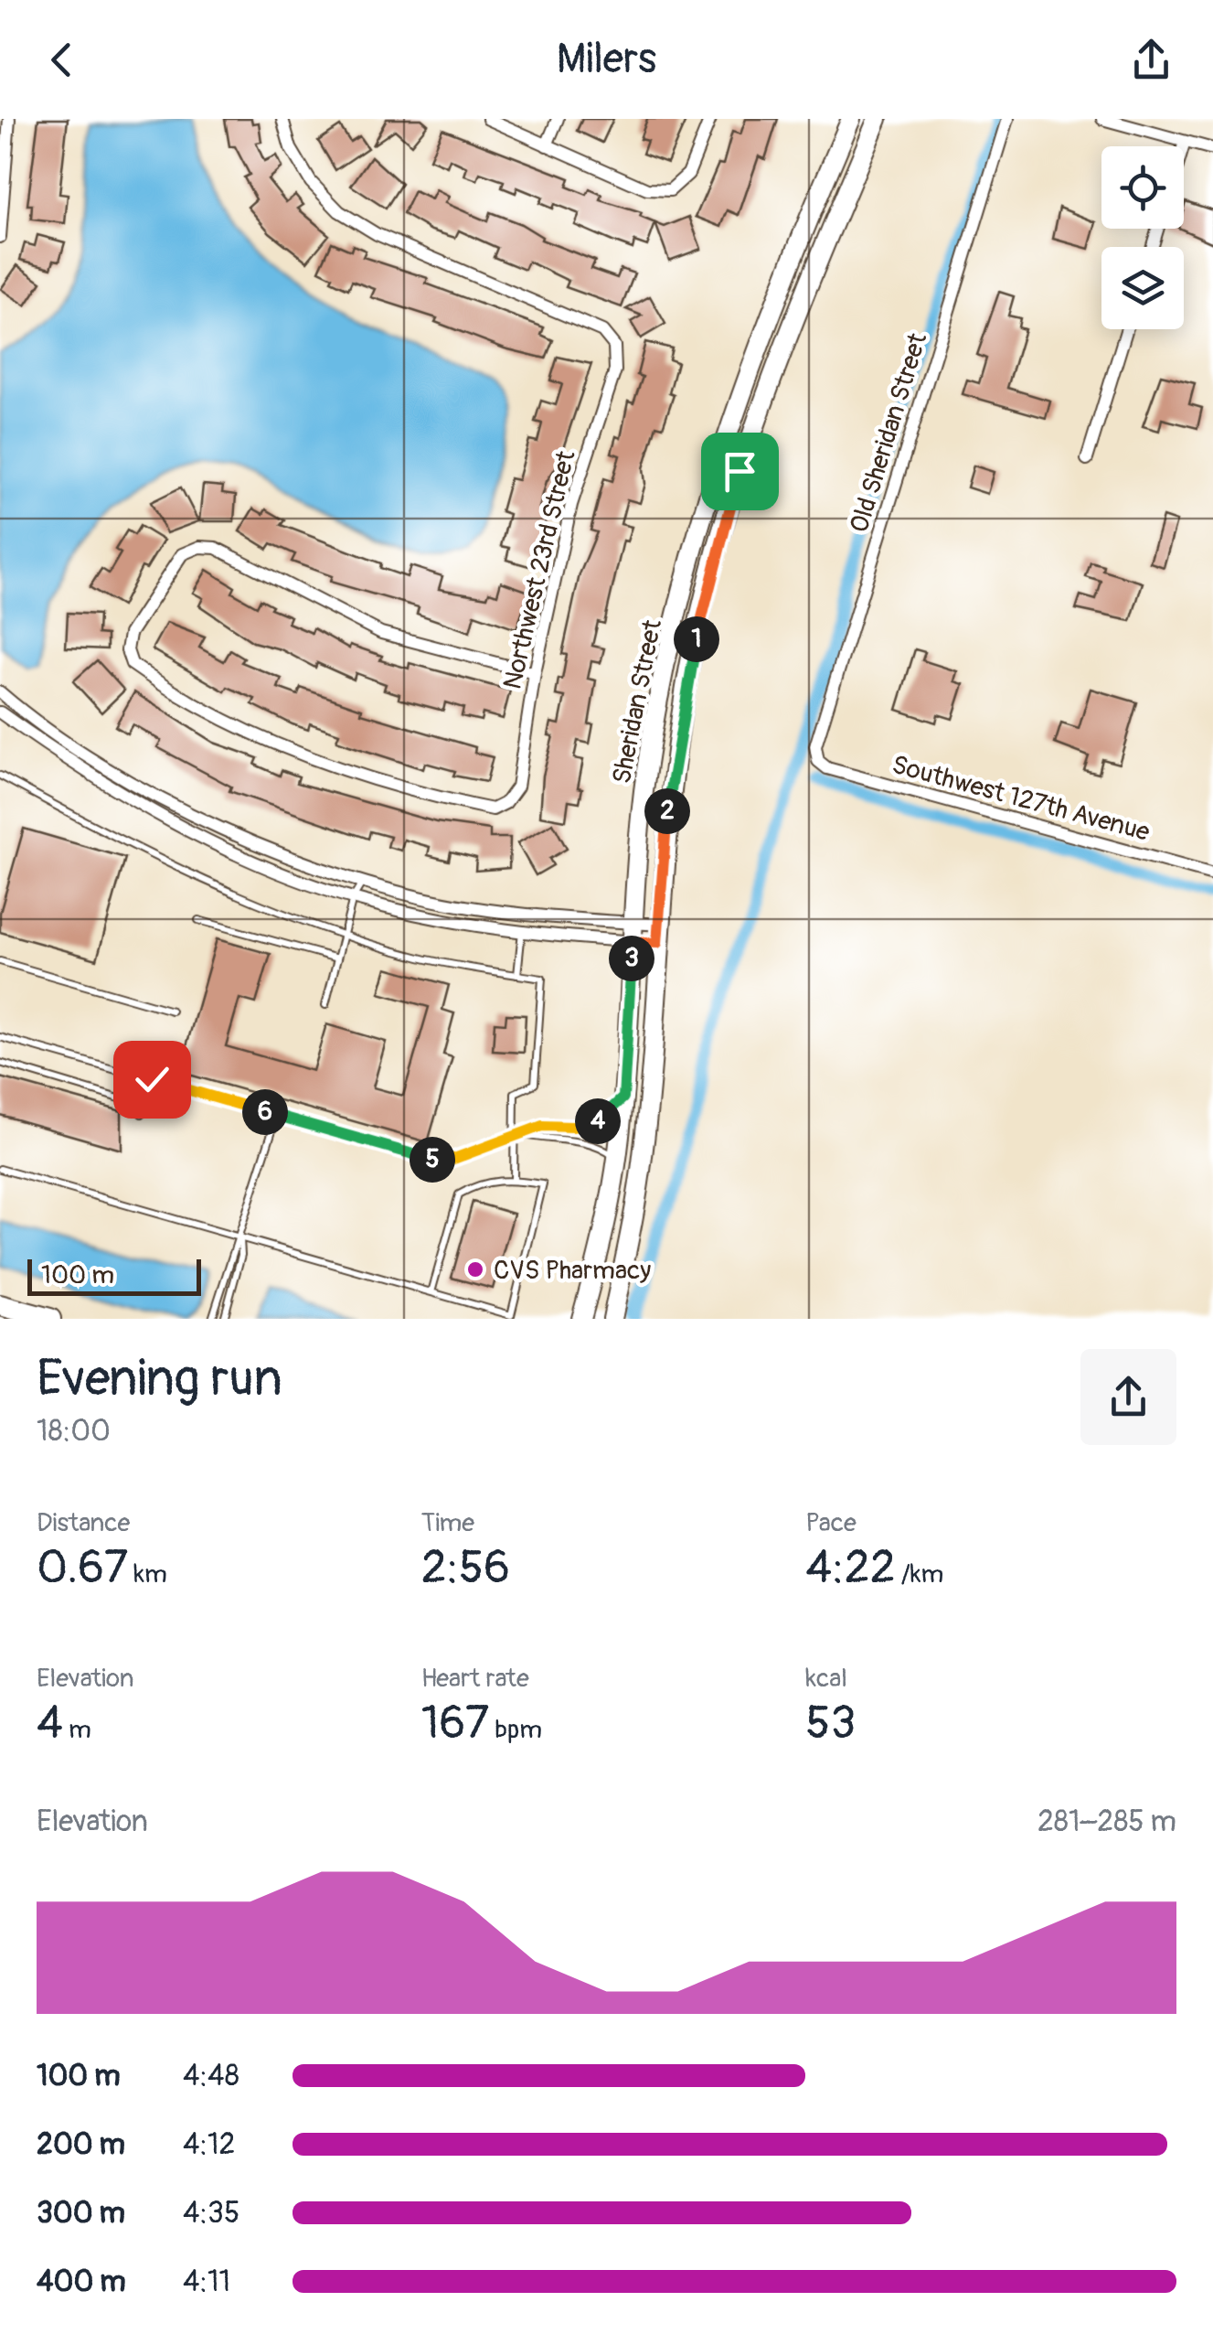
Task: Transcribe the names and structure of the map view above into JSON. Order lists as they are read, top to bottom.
{
  "streets": {
    "main road": ["Sheridan Street"],
    "street": ["Old Sheridan Street", "Northwest 23rd Street", "Southwest 127th Avenue"]
  },
  "crossings": [
    ["Old Sheridan Street", "Southwest 127th Avenue"]
  ],
  "places": ["CVS Pharmacy"],
  "scale_bar": "100 m",
  "page": {
    "header": "Milers",
    "pins": [
      "1",
      "2",
      "3",
      "6",
      "4",
      "5"
    ],
    "scale": "100 m",
    "heading": ["Evening run", "18:00"],
    "stats": [
      ["Distance", "0.67 km"],
      ["Time", "2:56"],
      ["Pace", "4:22 /km"],
      ["Elevation", "4 m"],
      ["Heart rate", "167 bpm"],
      ["kcal", "53"]
    ],
    "chart": ["Elevation", "281–285 m"],
    "list": [
      {
        "name": "100 m",
        "note": "4:48"
      },
      {
        "name": "200 m",
        "note": "4:12"
      },
      {
        "name": "300 m",
        "note": "4:35"
      },
      {
        "name": "400 m",
        "note": "4:11"
      }
    ]
  }
}
